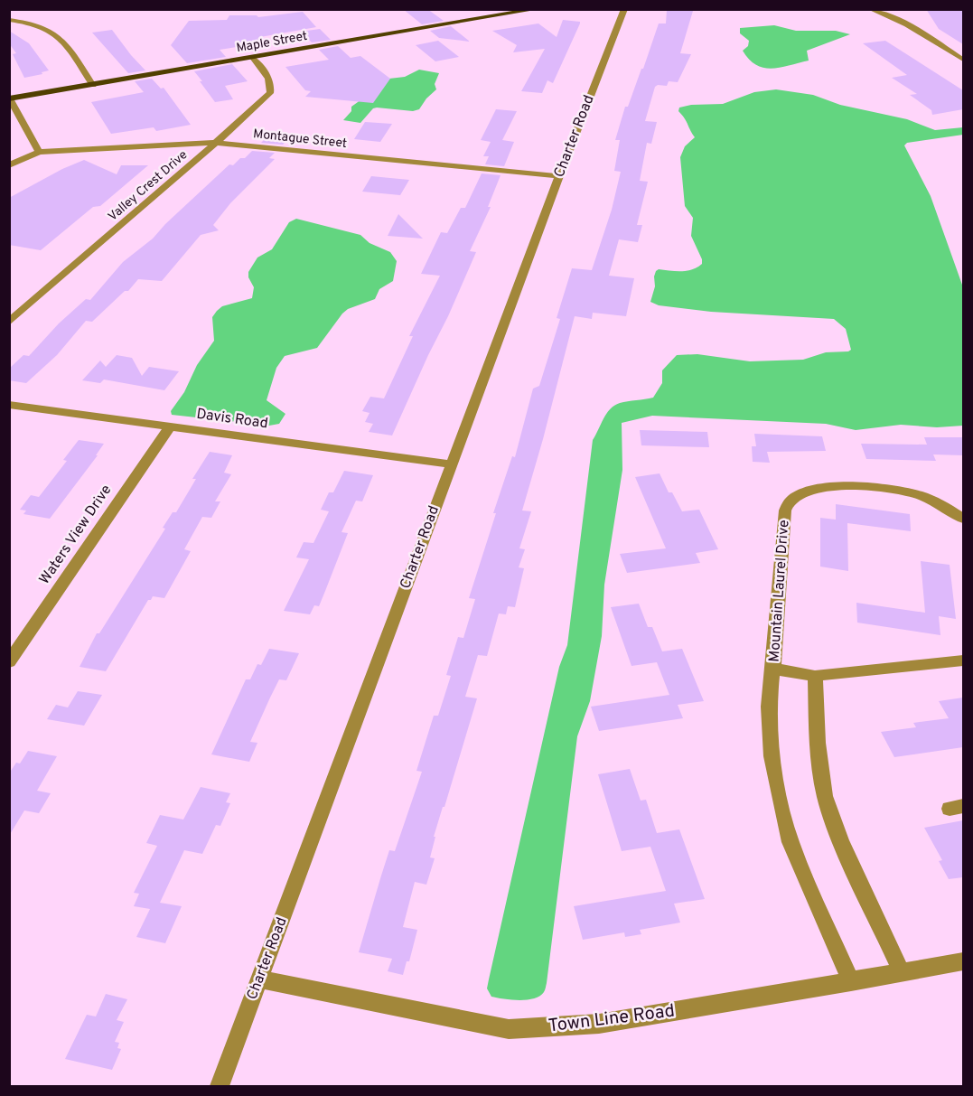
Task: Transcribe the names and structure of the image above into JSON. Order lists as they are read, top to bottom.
{
  "streets": {
    "main road": ["Maple Street"],
    "street": [
      "Charter Road",
      "Montague Street",
      "Valley Crest Drive",
      "Davis Road",
      "Waters View Drive",
      "Mountain Laurel Drive",
      "Town Line Road"
    ]
  },
  "crossings": [
    ["Maple Street", "Valley Crest Drive"],
    ["Charter Road", "Montague Street"],
    ["Charter Road", "Davis Road"],
    ["Charter Road", "Town Line Road"],
    ["Montague Street", "Valley Crest Drive"],
    ["Davis Road", "Waters View Drive"],
    ["Mountain Laurel Drive", "Town Line Road"]
  ]
}
